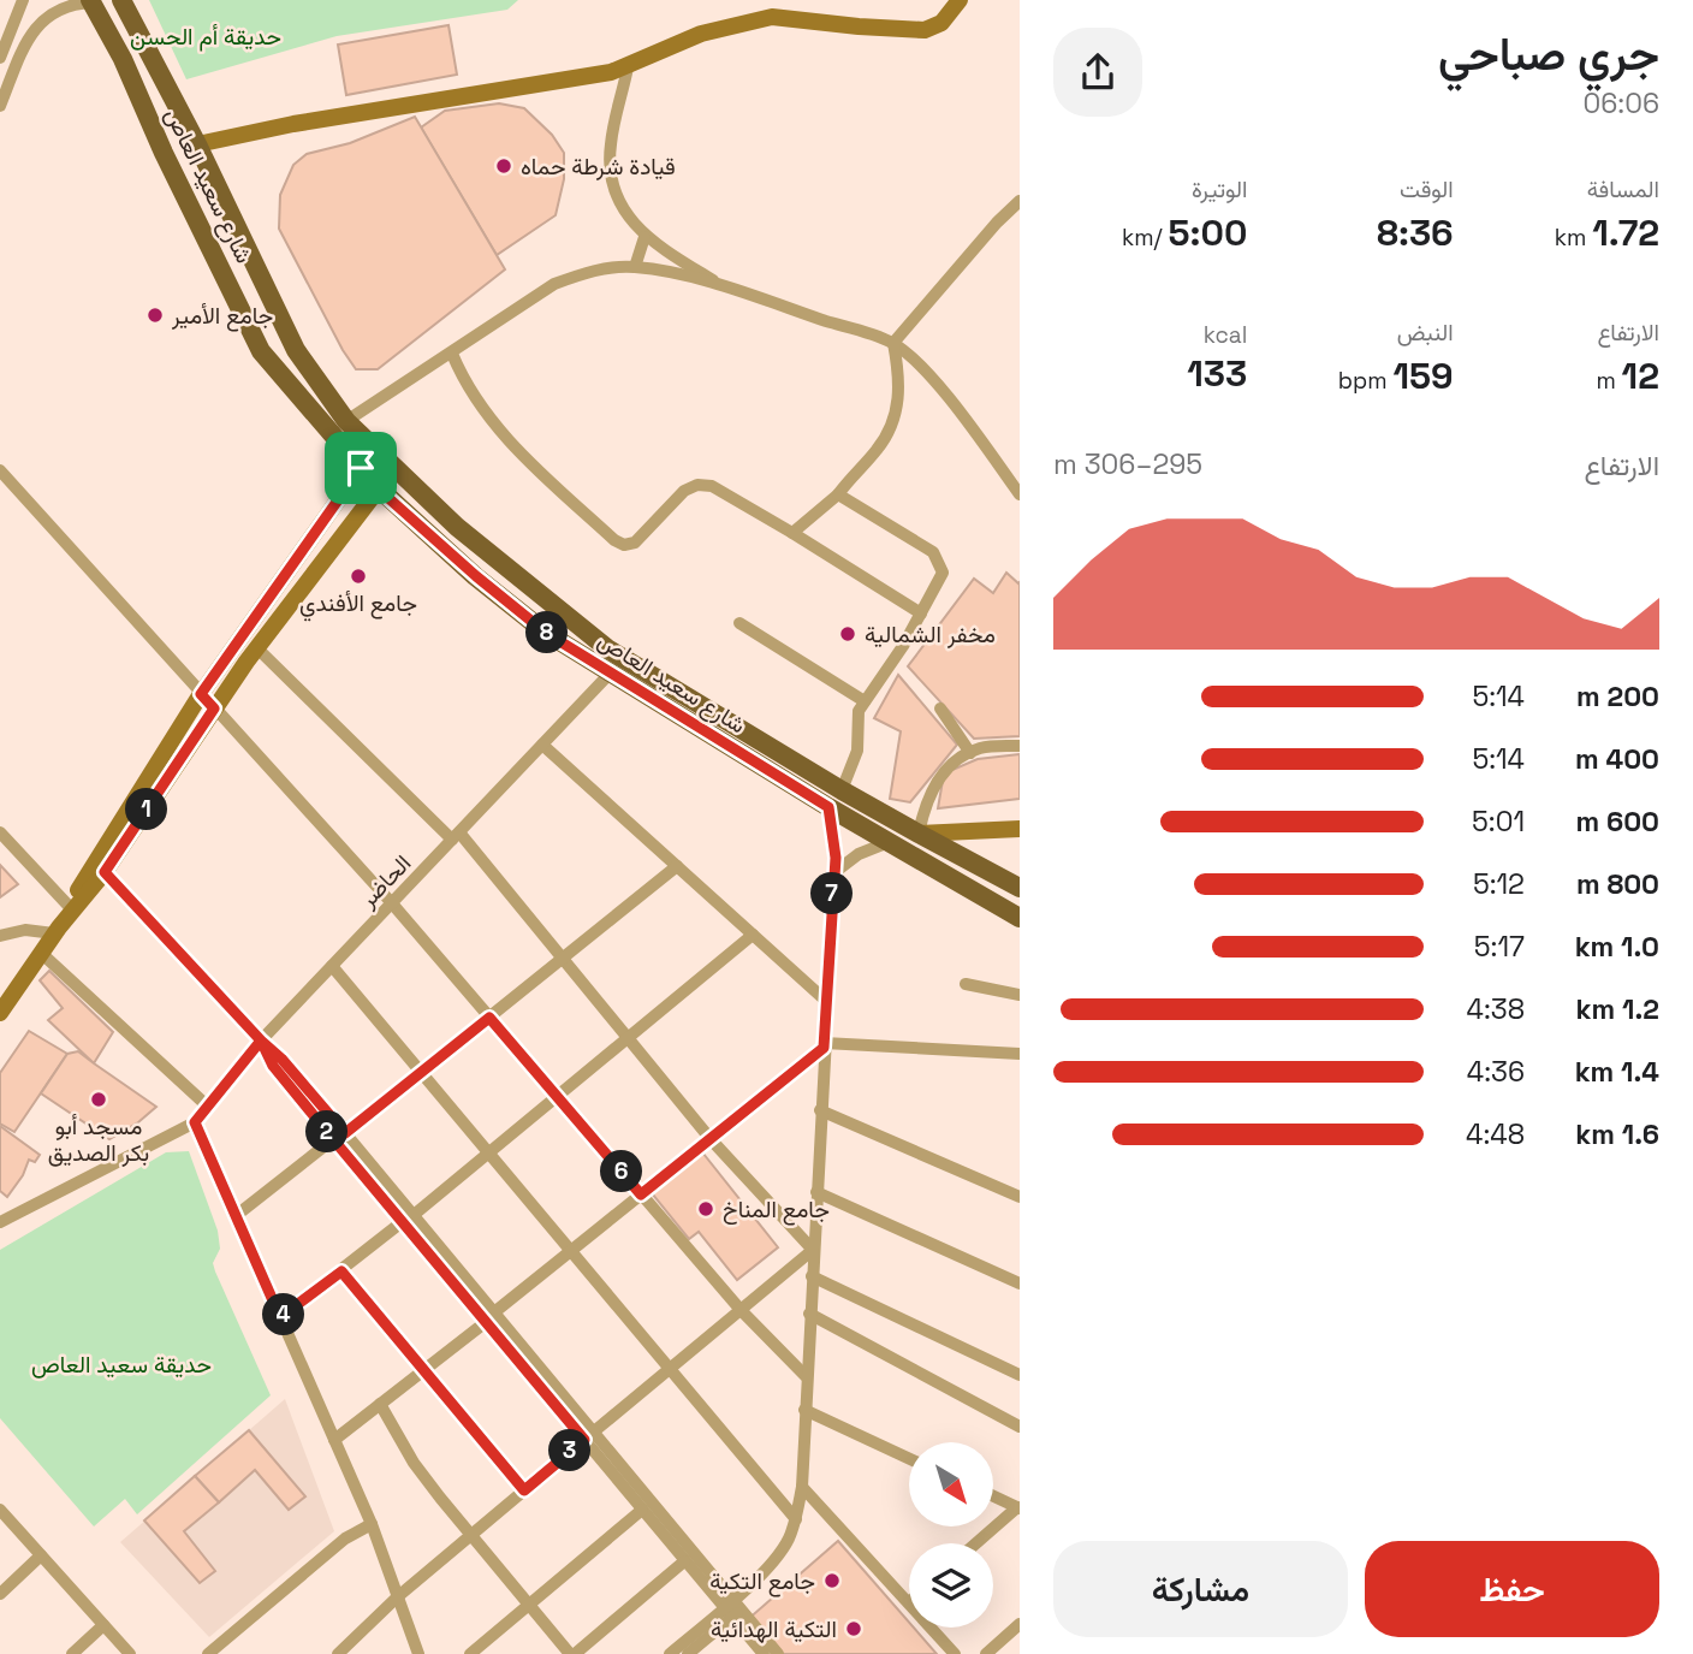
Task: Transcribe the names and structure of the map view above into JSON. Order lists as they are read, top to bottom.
{
  "streets": {
    "main road": ["شارع سعيد العاص"],
    "street": ["الحاضر"]
  },
  "crossings": [
    ["شارع سعيد العاص", "الحاضر"]
  ],
  "parks": ["حديقة أم الحسن", "حديقة سعيد العاص"],
  "places": [
    "قيادة شرطة حماه",
    "جامع الأمير",
    "جامع الأفندي",
    "مخفر الشمالية",
    "مسجد أبو بكر الصديق",
    "جامع المناخ",
    "جامع التكية",
    "التكية الهدائية"
  ],
  "north": "bottom right",
  "page": {
    "heading": ["جري صباحي", "06:06"],
    "stats": [
      ["المسافة", "1.72 km"],
      ["الوقت", "8:36"],
      ["الوتيرة", "5:00 /km"],
      ["الارتفاع", "12 m"],
      ["النبض", "159 bpm"],
      ["kcal", "133"]
    ],
    "chart": ["الارتفاع", "295–306 m"],
    "pins": [
      "8",
      "1",
      "7",
      "2",
      "6",
      "4",
      "3"
    ],
    "list": [
      {
        "name": "200 m",
        "note": "5:14"
      },
      {
        "name": "400 m",
        "note": "5:14"
      },
      {
        "name": "600 m",
        "note": "5:01"
      },
      {
        "name": "800 m",
        "note": "5:12"
      },
      {
        "name": "1.0 km",
        "note": "5:17"
      },
      {
        "name": "1.2 km",
        "note": "4:38"
      },
      {
        "name": "1.4 km",
        "note": "4:36"
      },
      {
        "name": "1.6 km",
        "note": "4:48"
      }
    ],
    "buttons": ["حفظ", "مشاركة"]
  }
}
